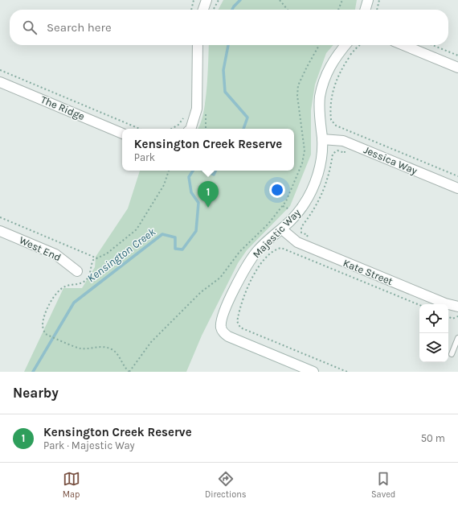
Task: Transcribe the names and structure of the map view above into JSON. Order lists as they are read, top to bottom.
{
  "streets": {
    "street": [
      "The Ridge",
      "Jessica Way",
      "Majestic Way",
      "West End",
      "Kate Street"
    ]
  },
  "crossings": [
    ["Jessica Way", "Majestic Way"],
    ["Majestic Way", "Kate Street"]
  ],
  "water": ["Kensington Creek"],
  "page": {
    "search": "Search here",
    "popup": ["Kensington Creek Reserve", "Park"],
    "pins": "1",
    "heading": "Nearby",
    "list": [
      {
        "mark": "1",
        "name": "Kensington Creek Reserve",
        "note": "Park · Majestic Way",
        "value": "50 m"
      }
    ],
    "nav": ["Map", "Directions", "Saved"]
  }
}
